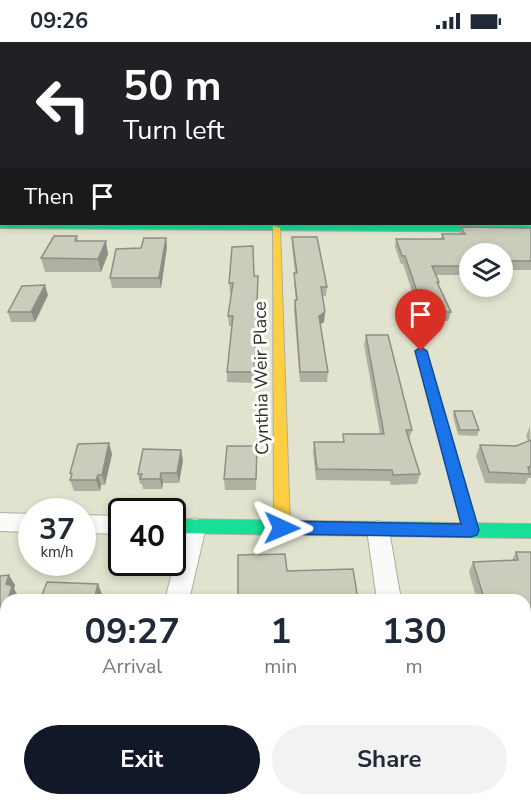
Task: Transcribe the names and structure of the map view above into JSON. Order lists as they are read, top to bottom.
{
  "streets": {
    "street": ["Cynthia Weir Place"]
  },
  "page": {
    "status": "09:26",
    "turn": ["50 m", "Turn left"],
    "then": "Then",
    "speed": "37 km/h",
    "limit": "40",
    "eta": [
      "09:27",
      "Arrival",
      "1",
      "min",
      "130",
      "m"
    ],
    "buttons": ["Exit", "Share"]
  }
}
